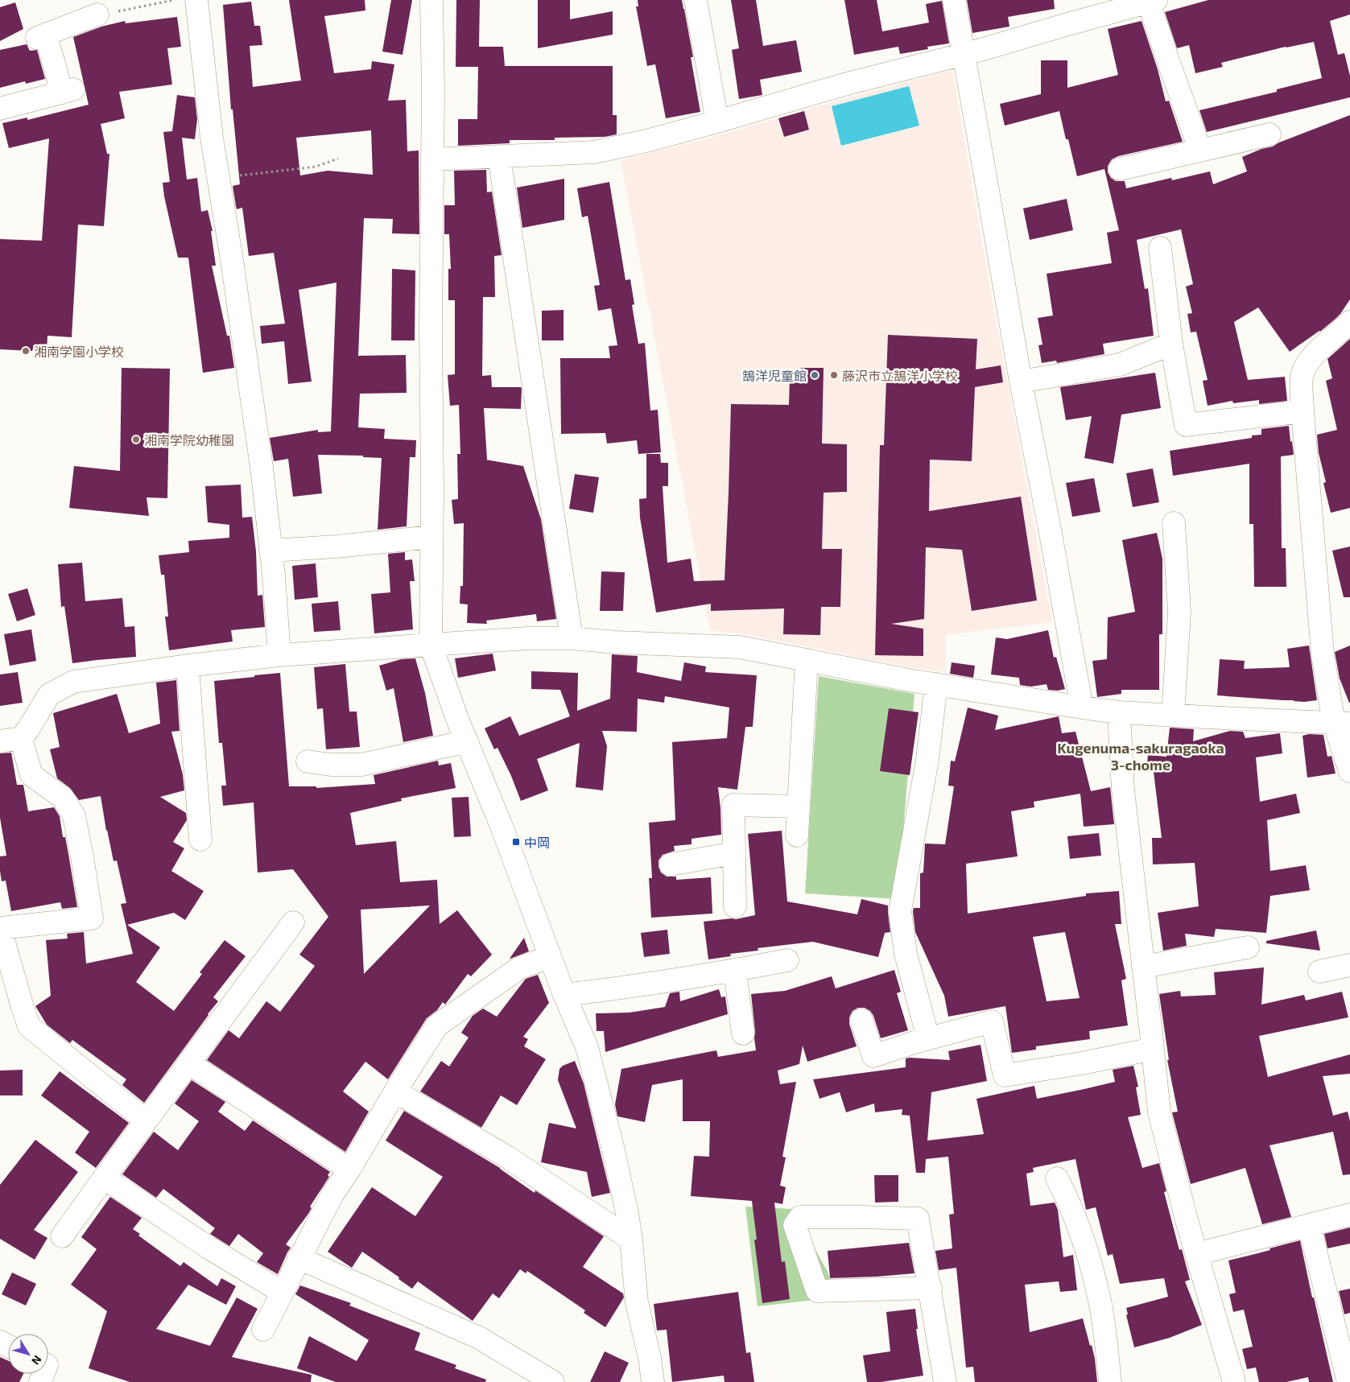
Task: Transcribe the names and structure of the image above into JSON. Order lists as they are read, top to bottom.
{
  "districts": ["Kugenuma-sakuragaoka 3-chome"],
  "places": {
    "other": [
      "湘南学園小学校",
      "鵠洋児童館",
      "藤沢市立鵠洋小学校",
      "湘南学院幼稚園"
    ],
    "transit": ["中岡"]
  },
  "north": "bottom right"
}
